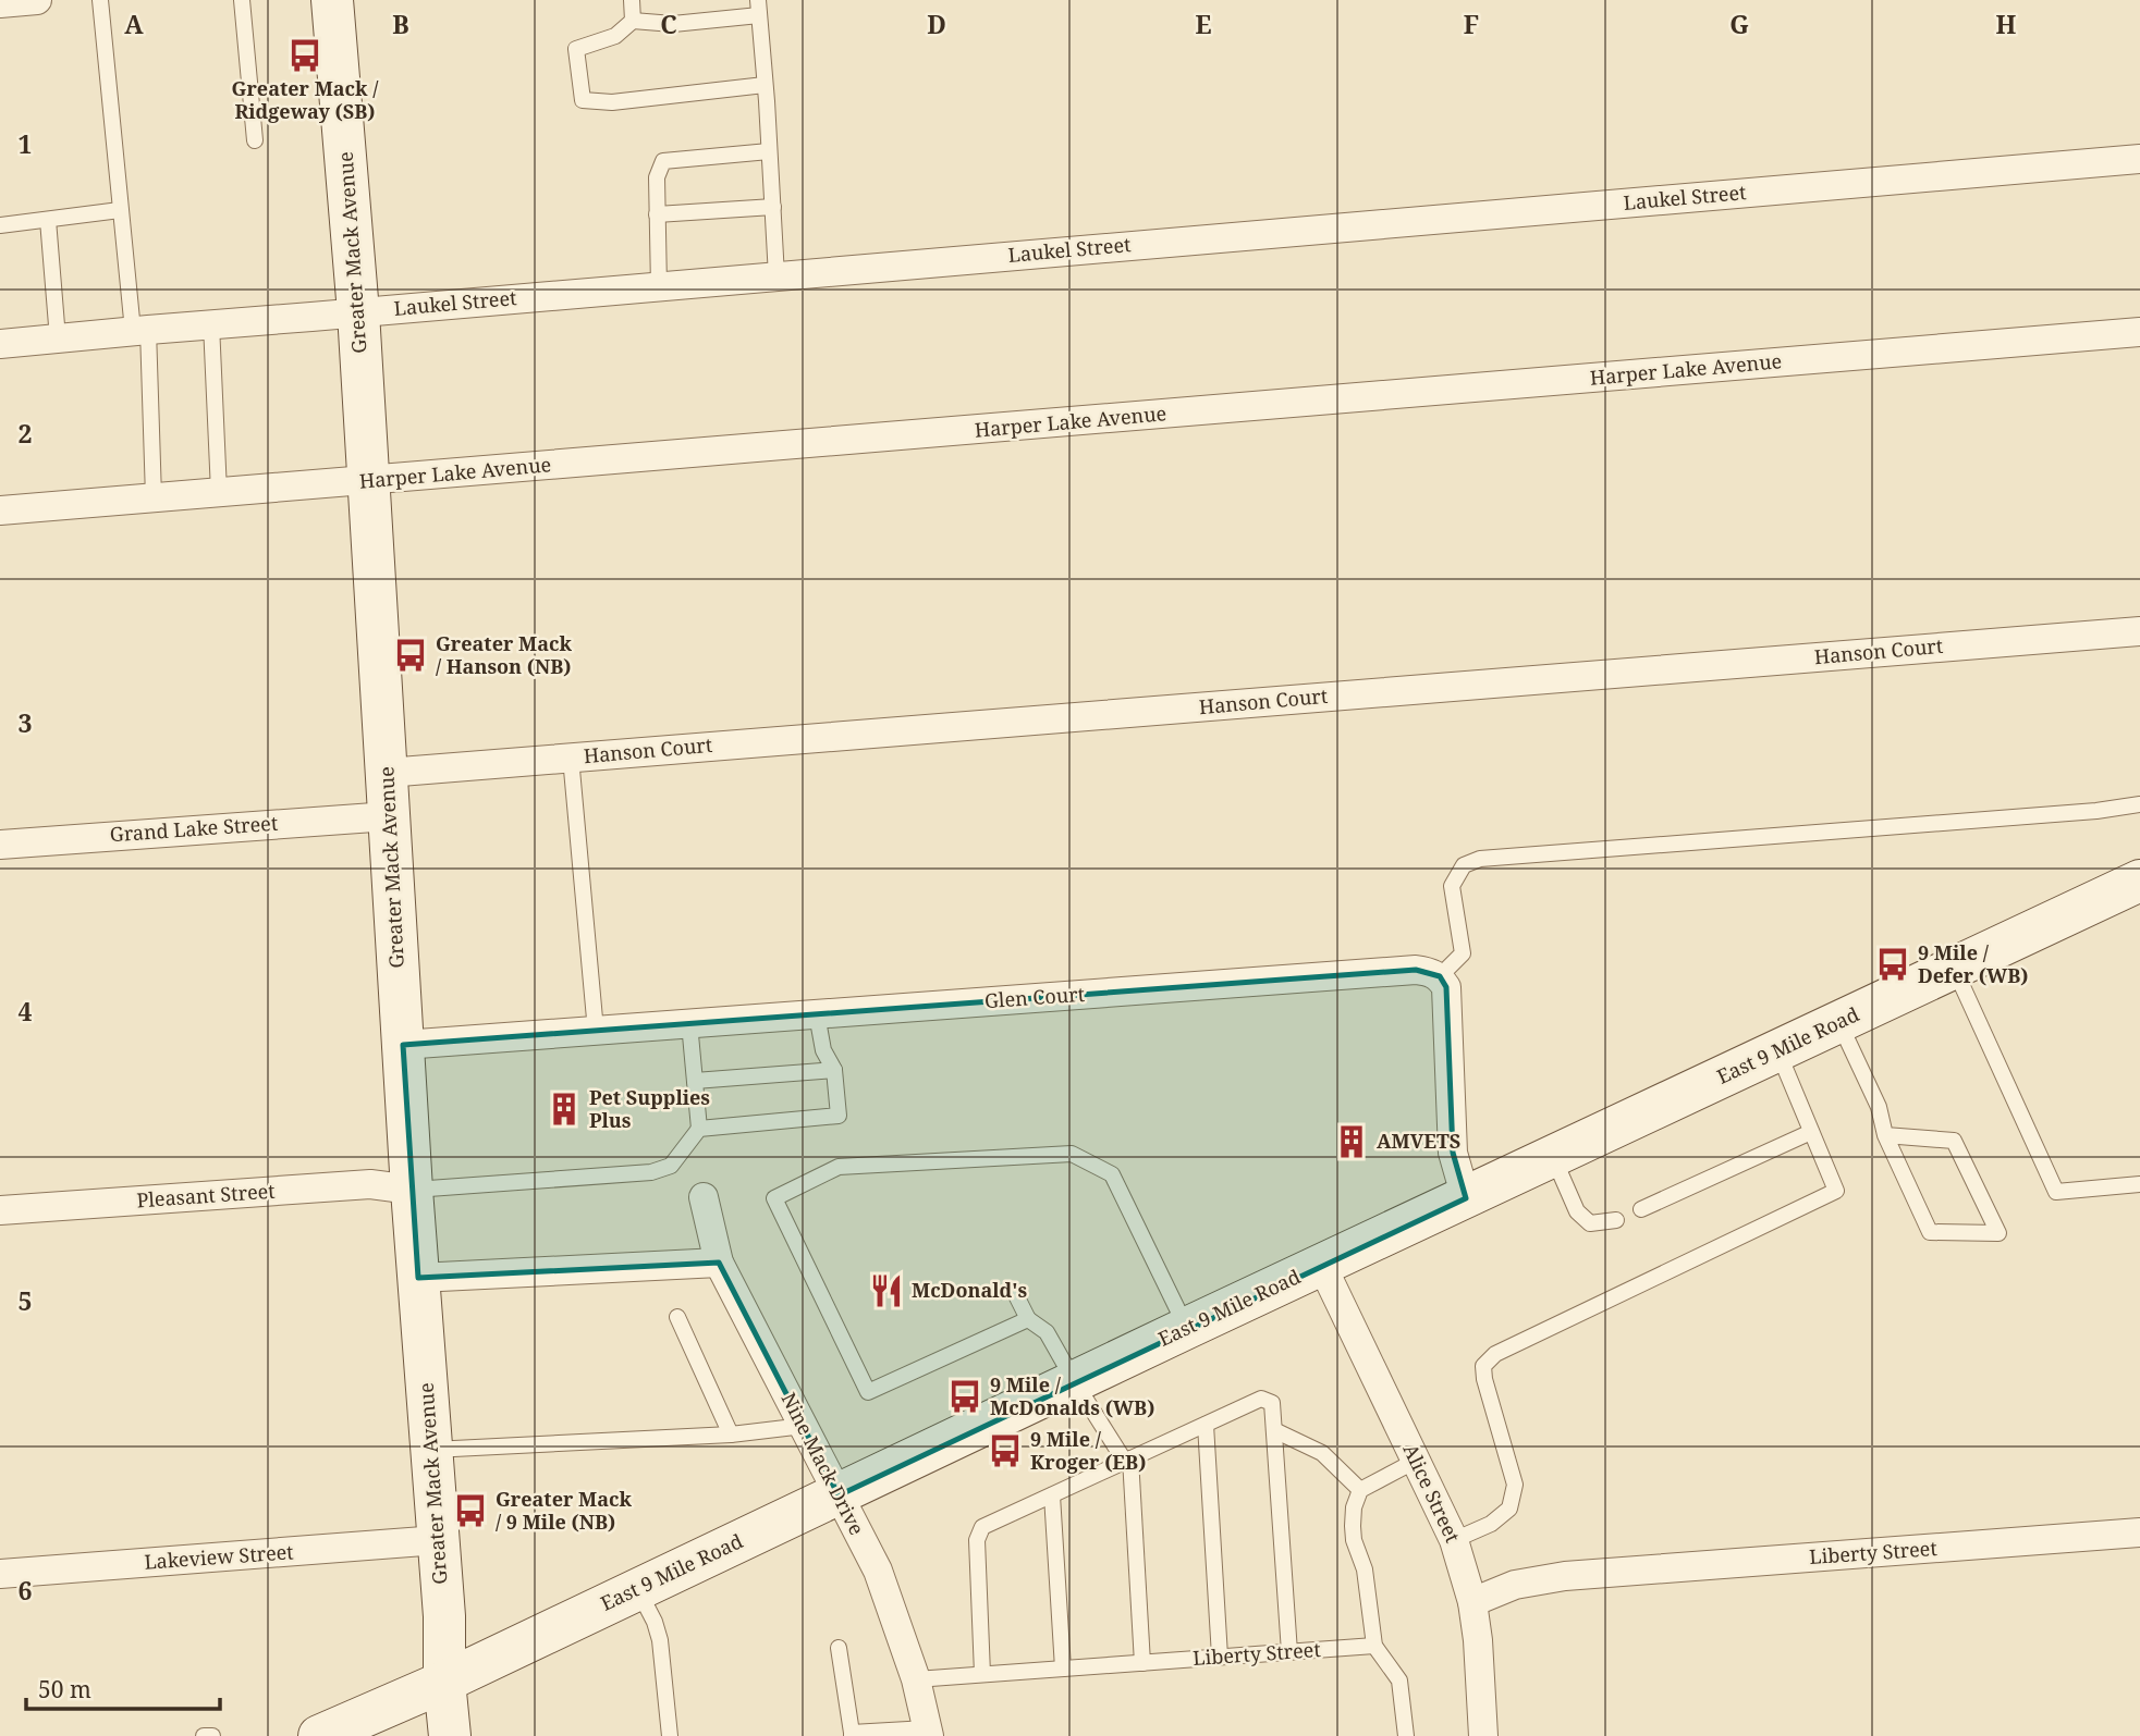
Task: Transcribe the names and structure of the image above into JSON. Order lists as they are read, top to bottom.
{
  "streets": {
    "main road": ["Greater Mack Avenue", "East 9 Mile Road"],
    "street": [
      "Laukel Street",
      "Harper Lake Avenue",
      "Hanson Court",
      "Grand Lake Street",
      "Glen Court",
      "Pleasant Street",
      "Nine Mack Drive",
      "Alice Street",
      "Liberty Street",
      "Lakeview Street"
    ]
  },
  "crossings": [
    ["Laukel Street", "Greater Mack Avenue"],
    ["Greater Mack Avenue", "Harper Lake Avenue"],
    ["Greater Mack Avenue", "Hanson Court"],
    ["Greater Mack Avenue", "Grand Lake Street"],
    ["Greater Mack Avenue", "Glen Court"],
    ["Greater Mack Avenue", "East 9 Mile Road"],
    ["Greater Mack Avenue", "Pleasant Street"],
    ["Greater Mack Avenue", "Lakeview Street"],
    ["East 9 Mile Road", "Nine Mack Drive"],
    ["East 9 Mile Road", "Alice Street"],
    ["Nine Mack Drive", "Liberty Street"],
    ["Alice Street", "Liberty Street"]
  ],
  "places": {
    "bus stop": [
      "Greater Mack / Ridgeway (SB)",
      "Greater Mack / Hanson (NB)",
      "9 Mile / Defer (WB)",
      "9 Mile / McDonalds (WB)",
      "9 Mile / Kroger (EB)",
      "Greater Mack / 9 Mile (NB)"
    ],
    "building": ["Pet Supplies Plus", "AMVETS"],
    "restaurant": ["McDonald's"]
  },
  "scale_bar": "50 m",
  "grid": {
    "columns": [
      "A",
      "B",
      "C",
      "D",
      "E",
      "F",
      "G",
      "H"
    ],
    "rows": [
      "1",
      "2",
      "3",
      "4",
      "5",
      "6"
    ]
  }
}
